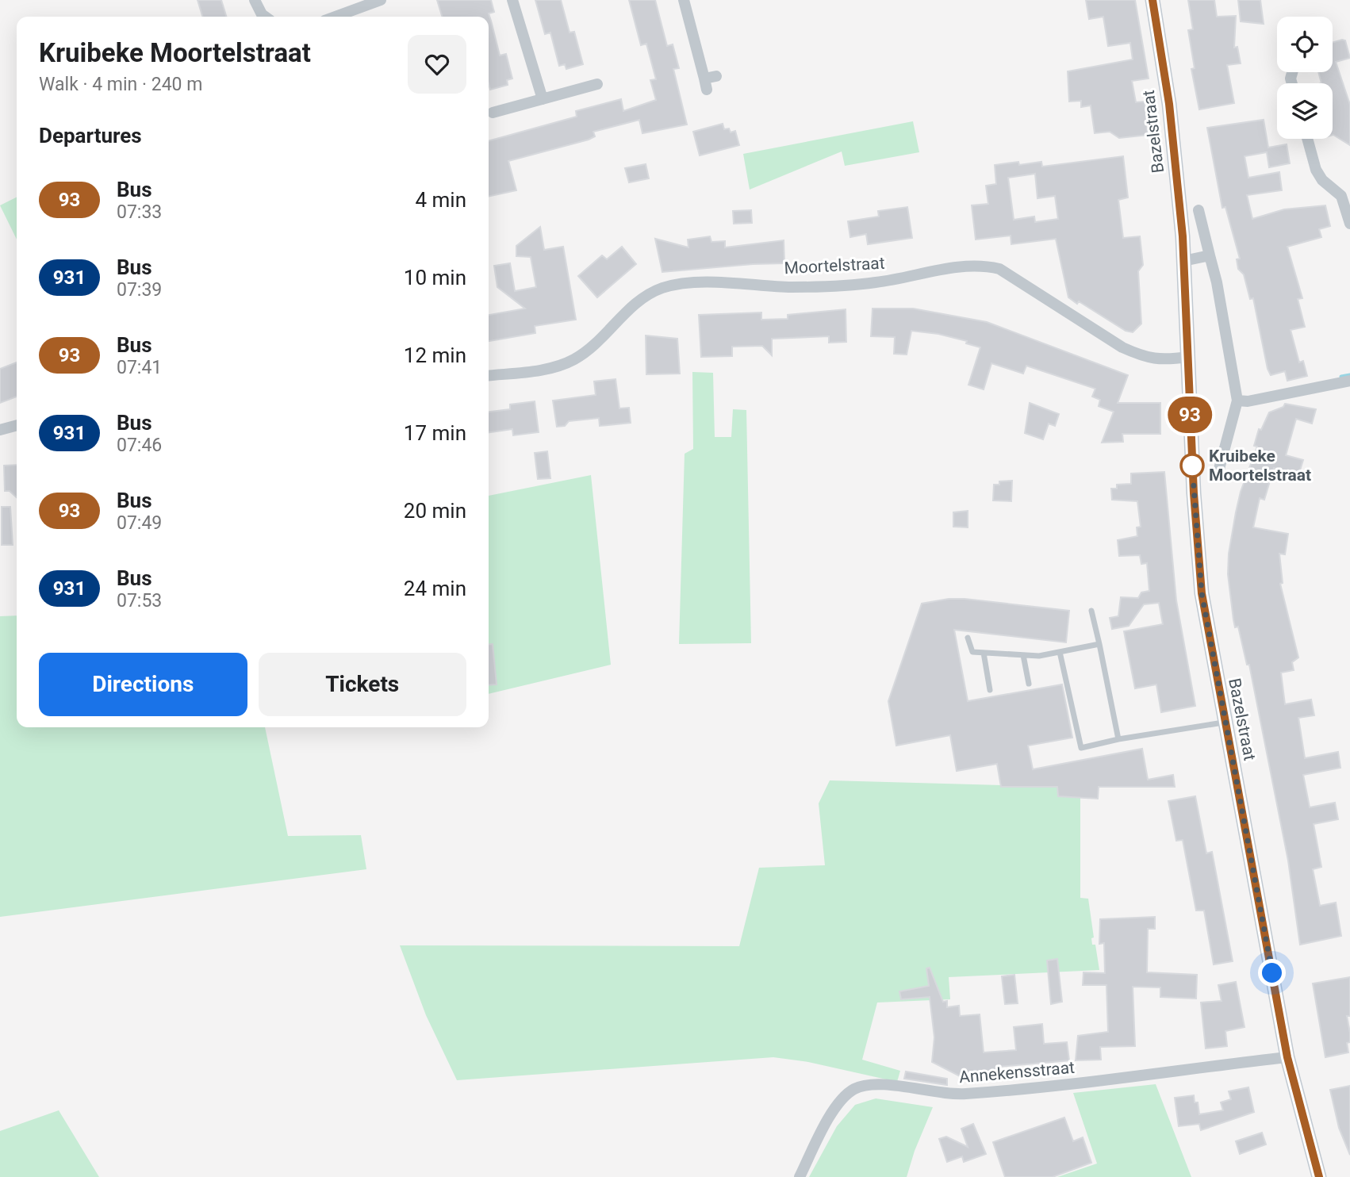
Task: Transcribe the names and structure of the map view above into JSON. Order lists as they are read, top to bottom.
{
  "streets": {
    "main road": ["Bazelstraat"],
    "street": ["Moortelstraat", "Annekensstraat"]
  },
  "crossings": [
    ["Bazelstraat", "Moortelstraat"],
    ["Bazelstraat", "Annekensstraat"]
  ],
  "places": ["Kruibeke Moortelstraat"],
  "lines": ["bus line 93"],
  "page": {
    "on_map": "93",
    "heading": [
      ["Kruibeke Moortelstraat", "Walk · 4 min · 240 m"],
      "Departures"
    ],
    "list": [
      {
        "mark": "93",
        "name": "Bus",
        "note": "07:33",
        "value": "4 min"
      },
      {
        "mark": "931",
        "name": "Bus",
        "note": "07:39",
        "value": "10 min"
      },
      {
        "mark": "93",
        "name": "Bus",
        "note": "07:41",
        "value": "12 min"
      },
      {
        "mark": "931",
        "name": "Bus",
        "note": "07:46",
        "value": "17 min"
      },
      {
        "mark": "93",
        "name": "Bus",
        "note": "07:49",
        "value": "20 min"
      },
      {
        "mark": "931",
        "name": "Bus",
        "note": "07:53",
        "value": "24 min"
      }
    ],
    "buttons": ["Directions", "Tickets"]
  }
}
